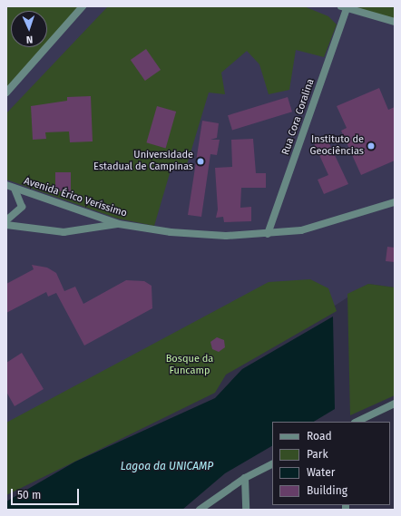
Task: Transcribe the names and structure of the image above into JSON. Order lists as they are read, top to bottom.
{
  "streets": {
    "street": ["Rua Cora Coralina", "Avenida Érico Veríssimo"]
  },
  "crossings": [
    ["Rua Cora Coralina", "Avenida Érico Veríssimo"]
  ],
  "water": ["Lagoa da UNICAMP"],
  "parks": ["Bosque da Funcamp"],
  "places": ["Instituto de Geociências", "Universidade Estadual de Campinas"],
  "legend": [
    "Road",
    "Park",
    "Water",
    "Building"
  ],
  "scale_bar": "50 m",
  "north": "bottom"
}
